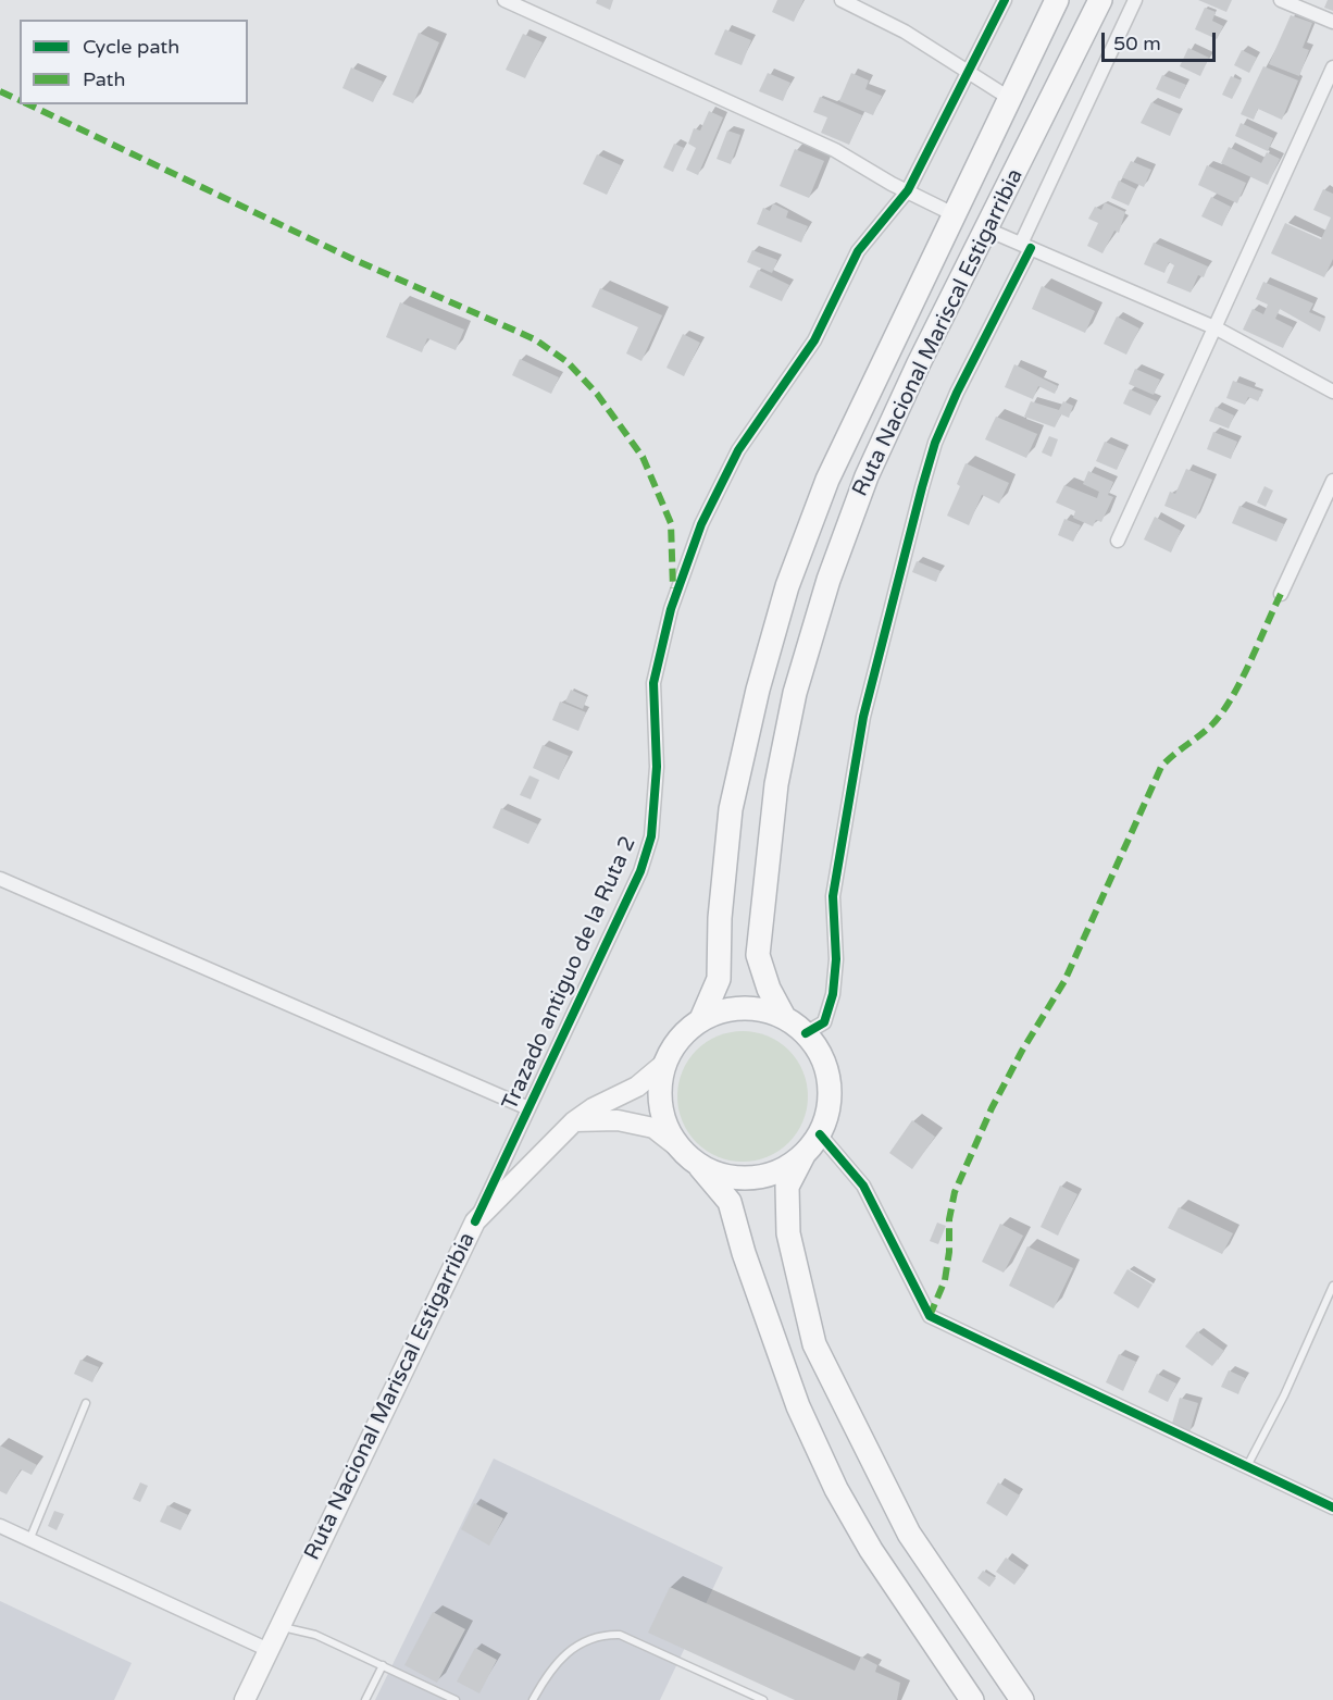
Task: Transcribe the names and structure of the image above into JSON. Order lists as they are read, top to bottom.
{
  "streets": {
    "highway": ["Ruta Nacional Mariscal Estigarribia"],
    "street": ["Trazado antiguo de la Ruta 2"]
  },
  "crossings": [
    ["Ruta Nacional Mariscal Estigarribia", "Trazado antiguo de la Ruta 2"]
  ],
  "legend": ["Cycle path", "Path"],
  "scale_bar": "50 m"
}
